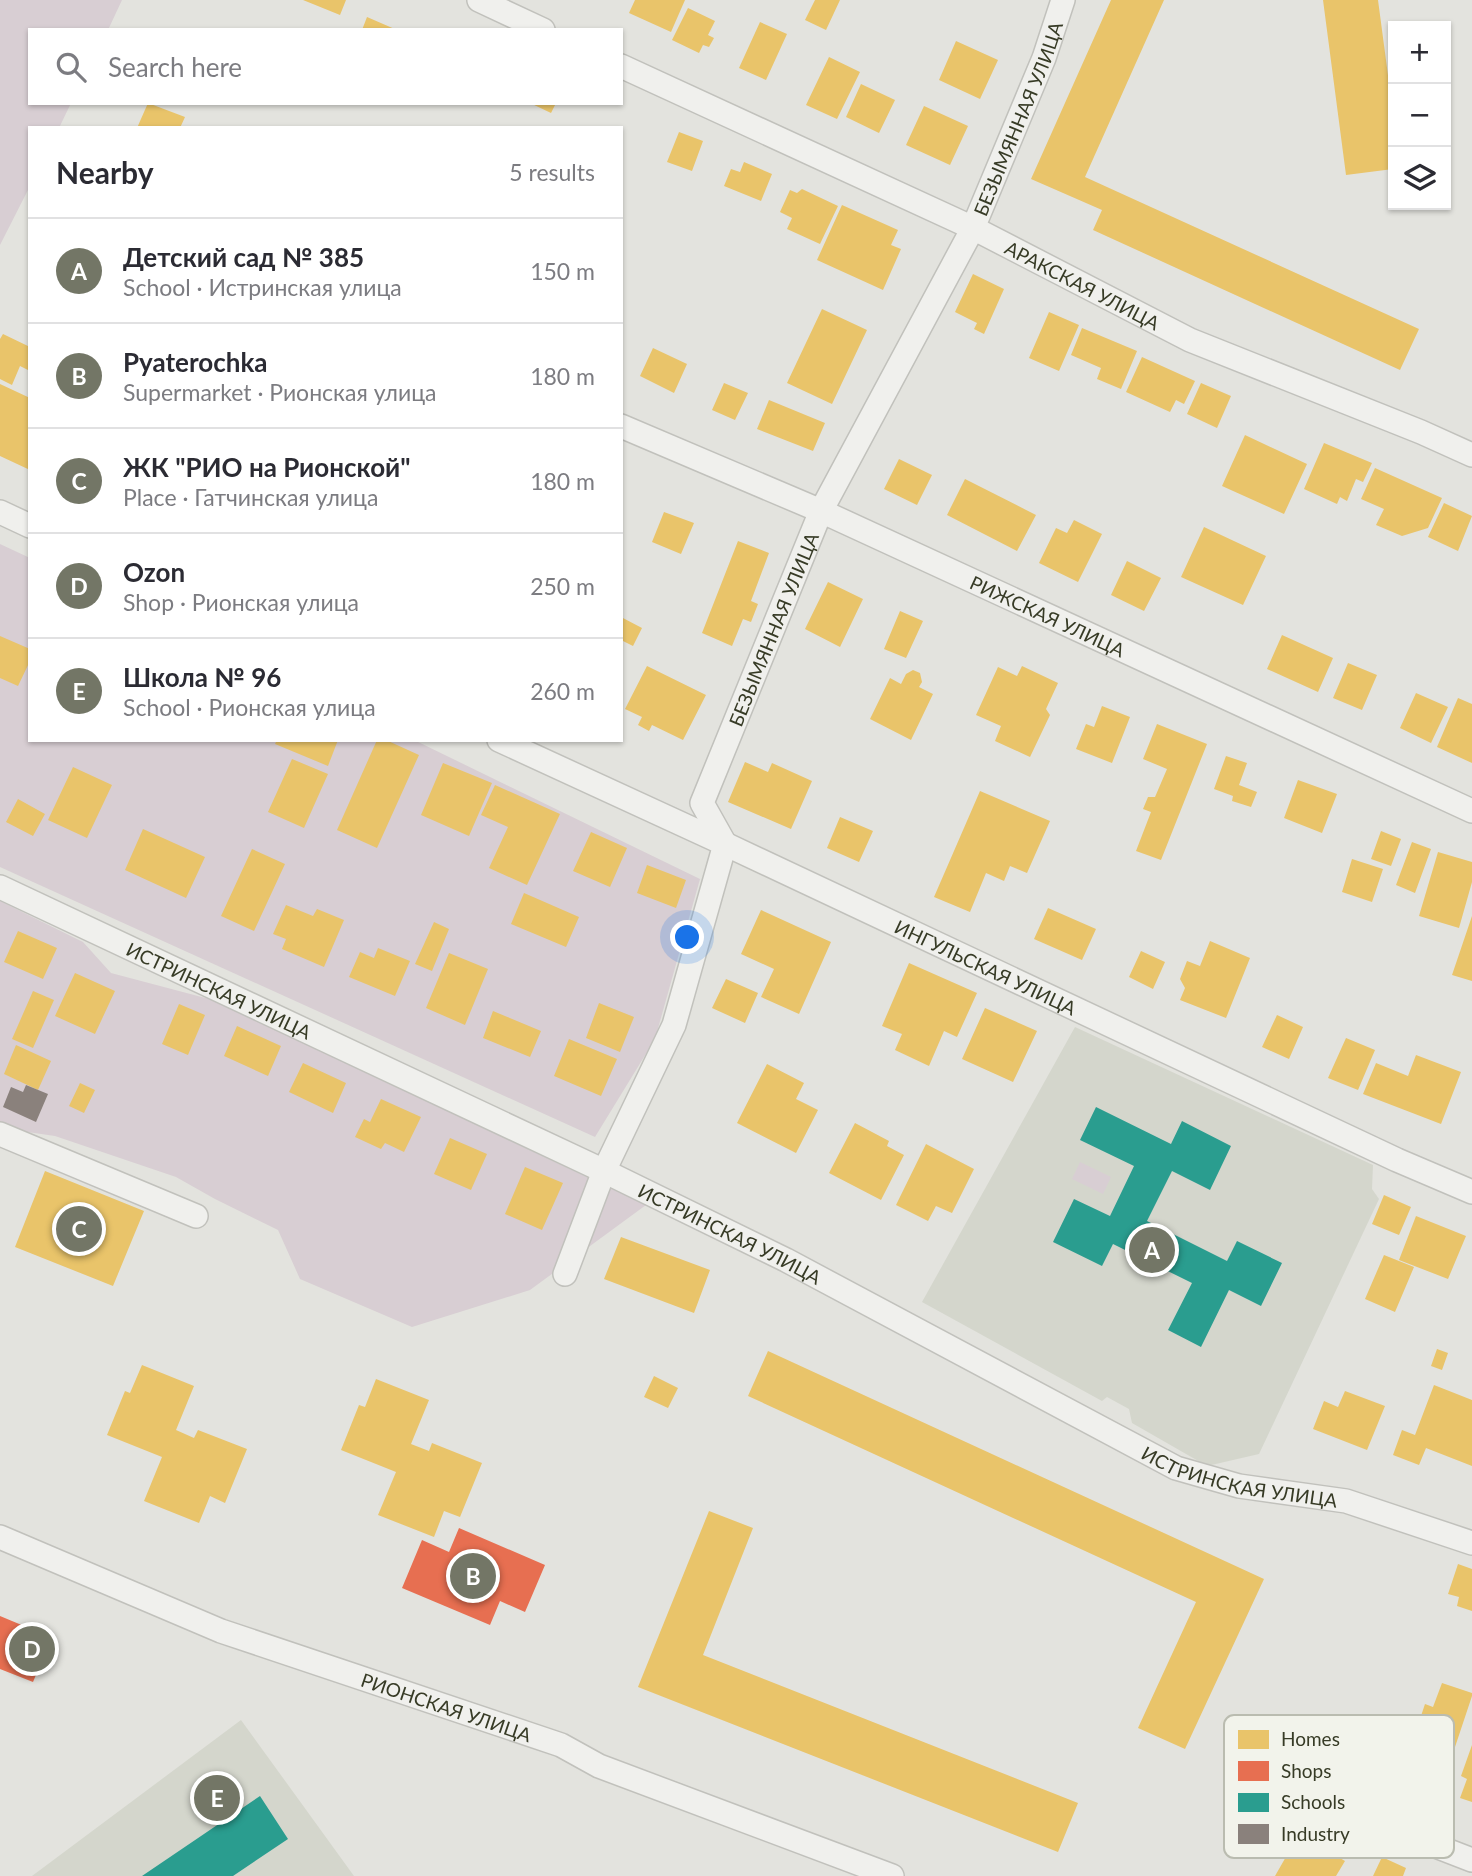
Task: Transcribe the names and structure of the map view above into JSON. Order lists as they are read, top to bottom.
{
  "streets": {
    "street": [
      "БЕЗЫМЯННАЯ УЛИЦА",
      "АРАКСКАЯ УЛИЦА",
      "РИЖСКАЯ УЛИЦА",
      "ИНГУЛЬСКАЯ УЛИЦА",
      "ИСТРИНСКАЯ УЛИЦА",
      "РИОНСКАЯ УЛИЦА"
    ]
  },
  "crossings": [
    ["БЕЗЫМЯННАЯ УЛИЦА", "АРАКСКАЯ УЛИЦА"],
    ["БЕЗЫМЯННАЯ УЛИЦА", "РИЖСКАЯ УЛИЦА"],
    ["БЕЗЫМЯННАЯ УЛИЦА", "ИНГУЛЬСКАЯ УЛИЦА"]
  ],
  "legend": [
    "Homes",
    "Shops",
    "Schools",
    "Industry"
  ],
  "page": {
    "map_buttons": ["+", "−"],
    "search": "Search here",
    "heading": ["Nearby", "5 results"],
    "list": [
      {
        "mark": "A",
        "name": "Детский сад № 385",
        "note": "School · Истринская улица",
        "value": "150 m"
      },
      {
        "mark": "B",
        "name": "Pyaterochka",
        "note": "Supermarket · Рионская улица",
        "value": "180 m"
      },
      {
        "mark": "C",
        "name": "ЖК \"РИО на Рионской\"",
        "note": "Place · Гатчинская улица",
        "value": "180 m"
      },
      {
        "mark": "D",
        "name": "Ozon",
        "note": "Shop · Рионская улица",
        "value": "250 m"
      },
      {
        "mark": "E",
        "name": "Школа № 96",
        "note": "School · Рионская улица",
        "value": "260 m"
      }
    ],
    "pins": [
      "C",
      "A",
      "B",
      "D",
      "E"
    ]
  }
}
